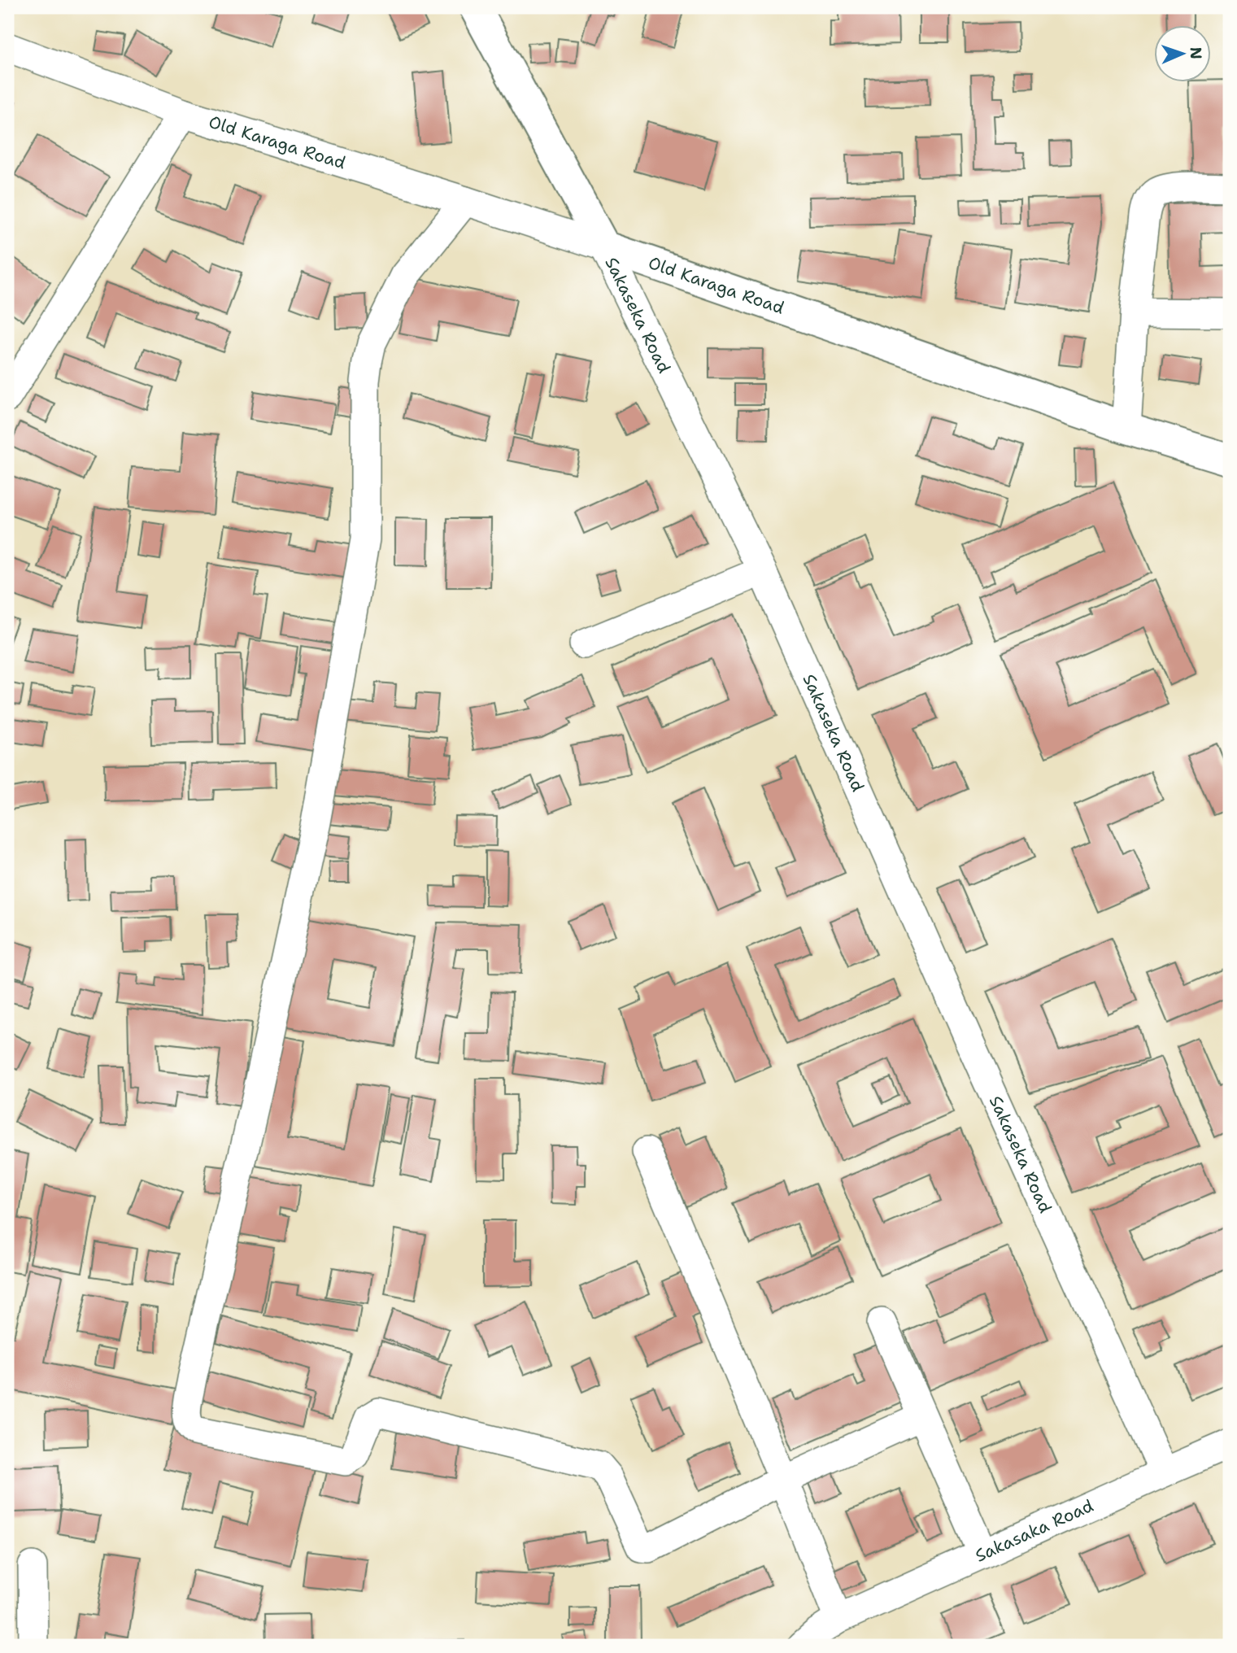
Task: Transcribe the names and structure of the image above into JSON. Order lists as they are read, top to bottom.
{
  "streets": {
    "street": ["Old Karaga Road", "Sakaseka Road", "Sakasaka Road"]
  },
  "crossings": [
    ["Old Karaga Road", "Sakaseka Road"],
    ["Sakaseka Road", "Sakasaka Road"]
  ],
  "north": "right"
}
